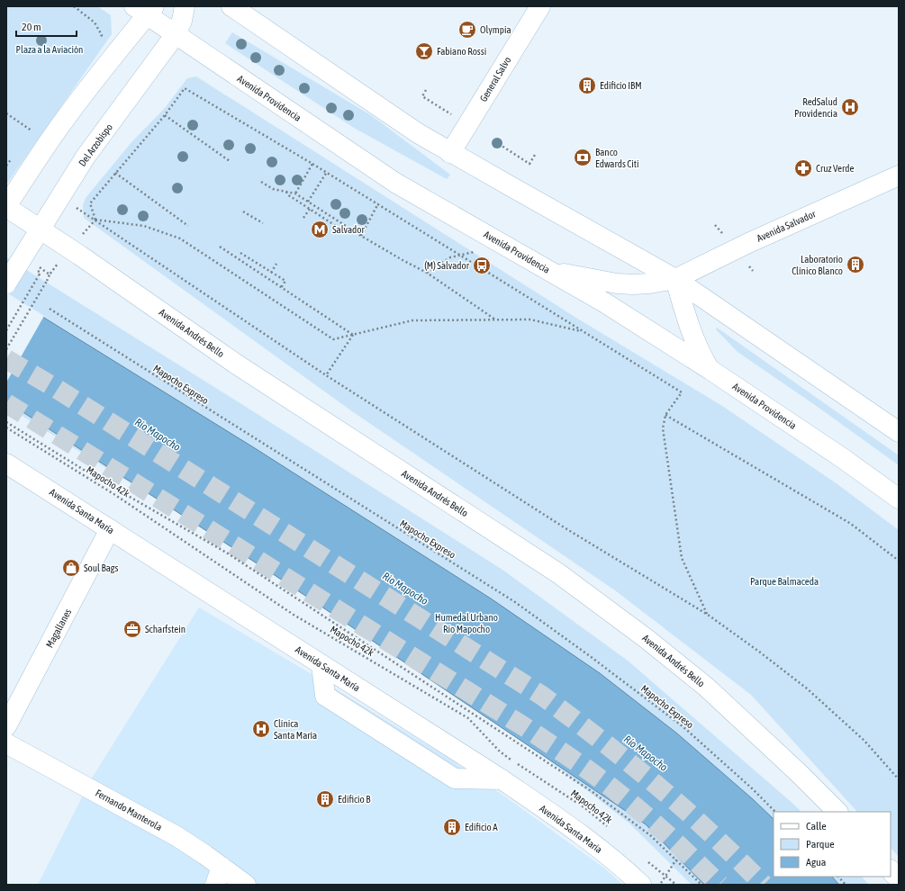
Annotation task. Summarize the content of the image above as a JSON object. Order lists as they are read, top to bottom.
{
  "streets": {
    "main road": [
      "General Salvo",
      "Avenida Providencia",
      "Del Arzobispo",
      "Avenida Salvador",
      "Avenida Andrés Bello",
      "Avenida Santa María",
      "Magallanes",
      "Fernando Manterola"
    ],
    "path": ["Mapocho Expreso", "Mapocho 42k"]
  },
  "crossings": [
    ["Avenida Providencia", "Del Arzobispo"],
    ["Avenida Providencia", "Avenida Salvador"],
    ["Del Arzobispo", "Avenida Andrés Bello"],
    ["Avenida Santa María", "Magallanes"]
  ],
  "water": ["Río Mapocho"],
  "parks": ["Plaza a la Aviación", "Parque Balmaceda", "Humedal Urbano Río Mapocho"],
  "places": {
    "cafe": ["Olympia"],
    "bar": ["Fabiano Rossi"],
    "building": [
      "Edificio IBM",
      "Laboratorio Clínico Blanco",
      "Edificio B",
      "Edificio A"
    ],
    "hospital": ["RedSalud Providencia", "Clínica Santa María"],
    "bank": ["Banco Edwards Citi"],
    "pharmacy": ["Cruz Verde"],
    "metro station": ["Salvador"],
    "bus stop": ["(M) Salvador"],
    "shop": ["Soul Bags"],
    "office": ["Scharfstein"]
  },
  "legend": ["Calle", "Parque", "Agua"],
  "scale_bar": "20 m"
}
